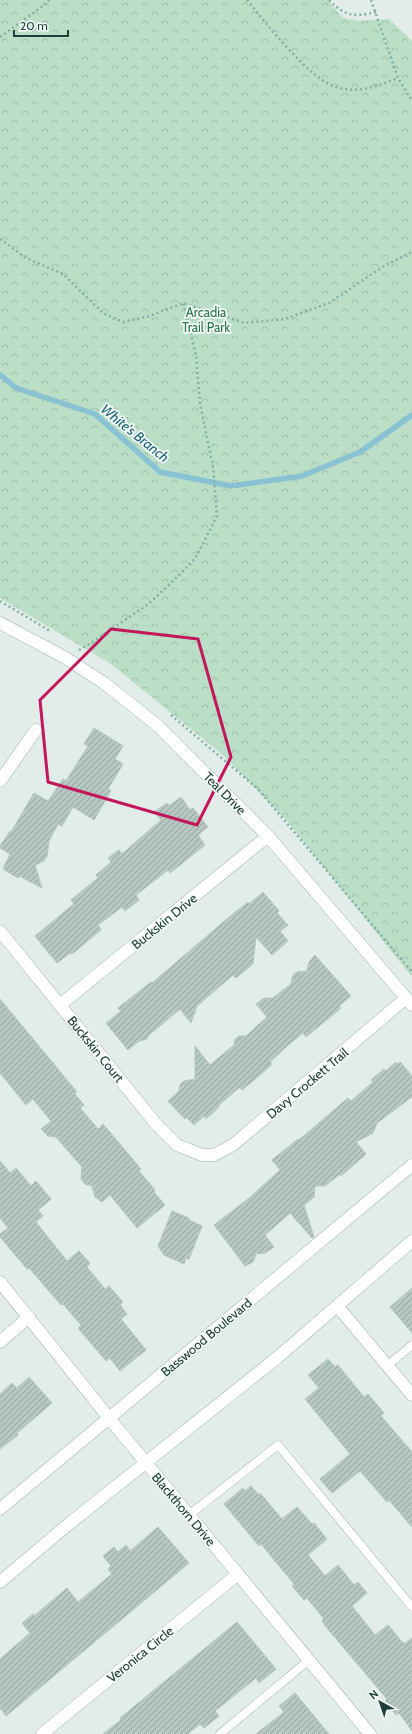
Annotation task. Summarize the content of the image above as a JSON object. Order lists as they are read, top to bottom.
{
  "streets": {
    "street": [
      "Teal Drive",
      "Buckskin Drive",
      "Buckskin Court",
      "Davy Crockett Trail",
      "Basswood Boulevard",
      "Blackthorn Drive",
      "Veronica Circle"
    ]
  },
  "crossings": [
    ["Teal Drive", "Buckskin Drive"],
    ["Teal Drive", "Davy Crockett Trail"],
    ["Buckskin Drive", "Buckskin Court"],
    ["Buckskin Court", "Davy Crockett Trail"],
    ["Basswood Boulevard", "Blackthorn Drive"],
    ["Blackthorn Drive", "Veronica Circle"]
  ],
  "water": ["White's Branch"],
  "parks": ["Arcadia Trail Park"],
  "scale_bar": "20 m",
  "north": "top left"
}
